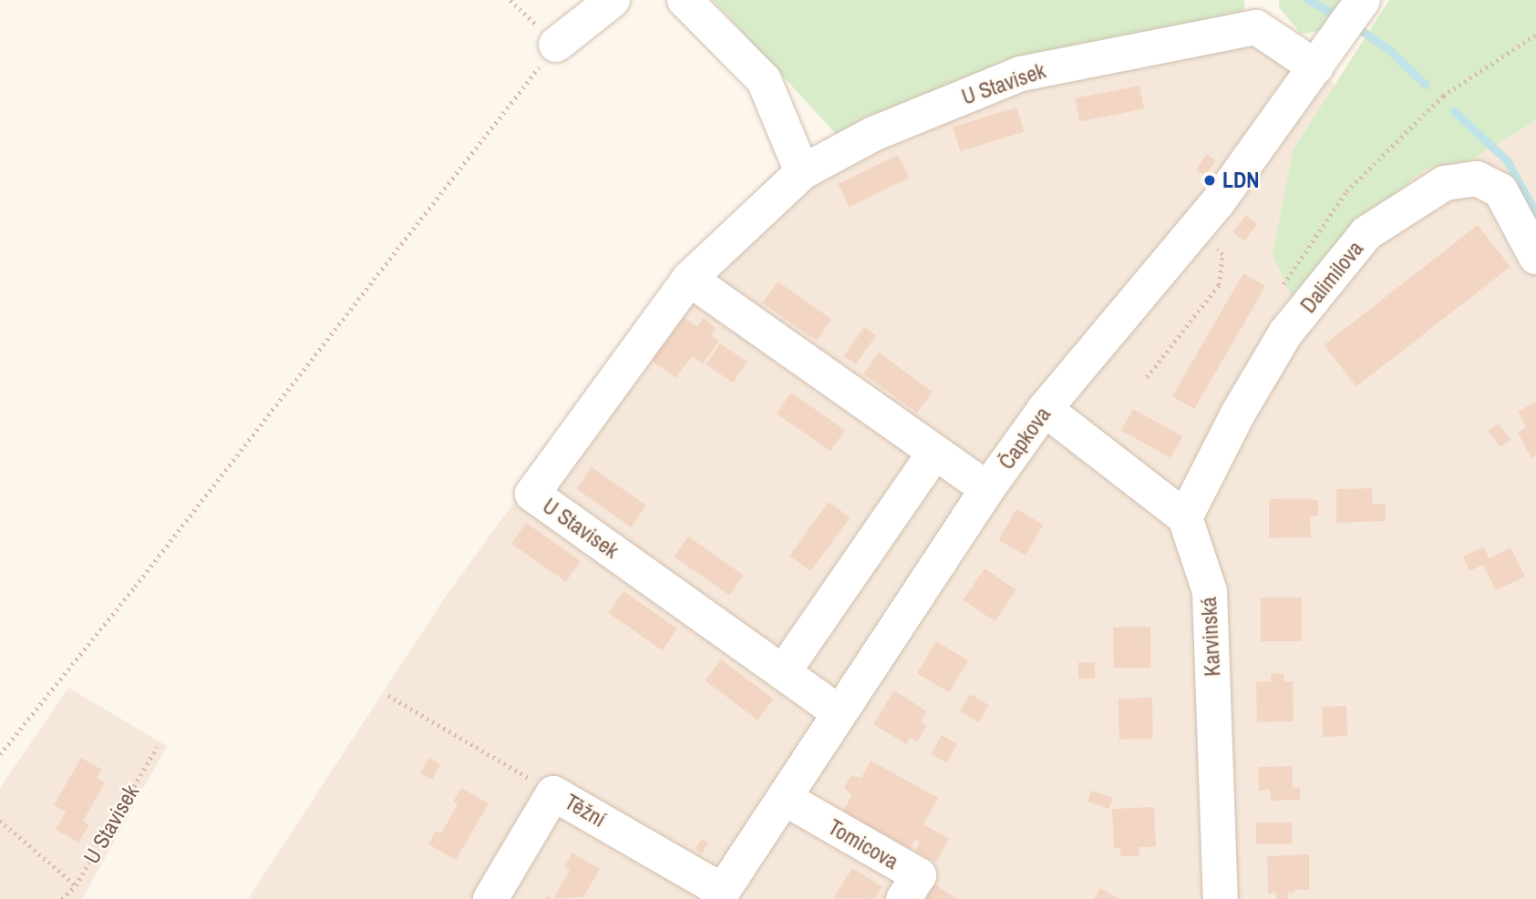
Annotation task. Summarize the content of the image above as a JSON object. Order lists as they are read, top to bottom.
{
  "streets": {
    "street": [
      "U Stavisek",
      "Dalimilova",
      "Čapkova",
      "Karvinská",
      "Těžní",
      "Tomicova"
    ]
  },
  "crossings": [
    ["U Stavisek", "Čapkova"],
    ["Dalimilova", "Karvinská"],
    ["Čapkova", "Těžní"],
    ["Čapkova", "Tomicova"]
  ],
  "places": ["LDN"]
}
